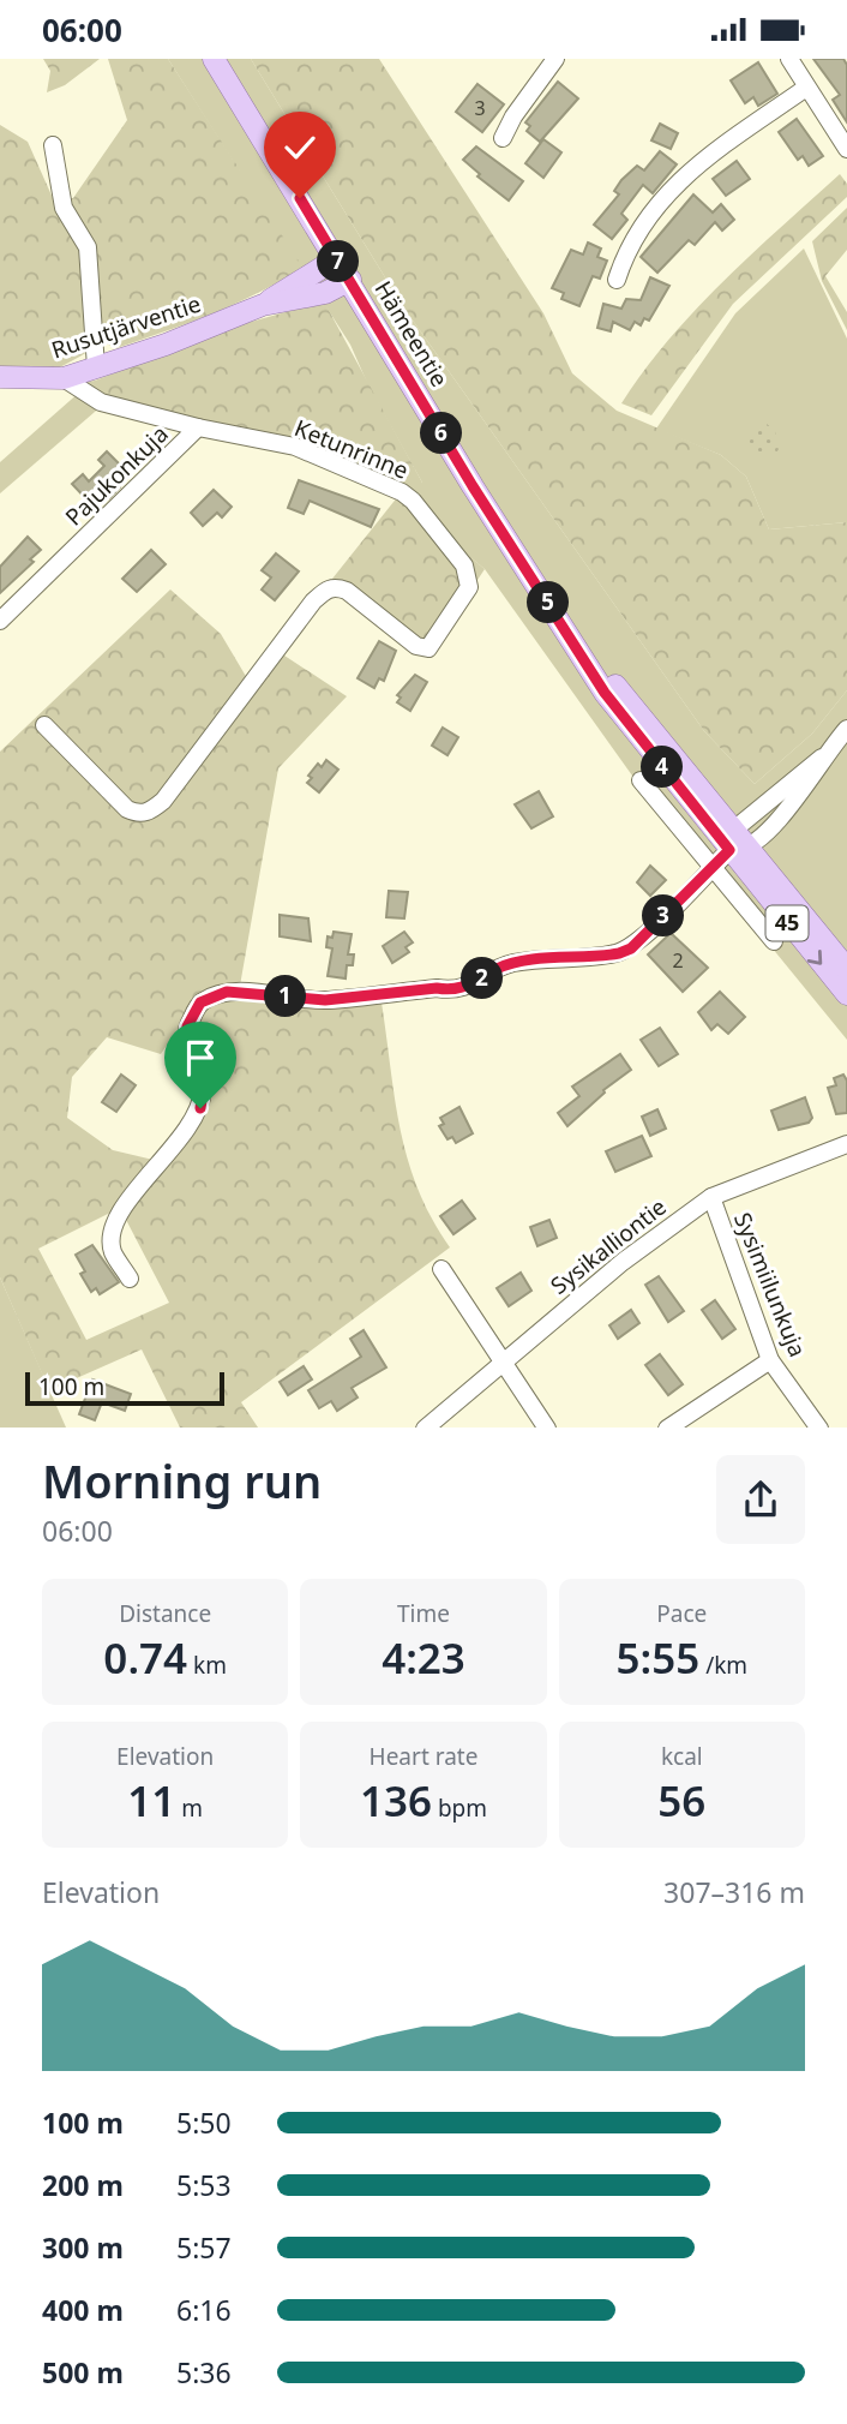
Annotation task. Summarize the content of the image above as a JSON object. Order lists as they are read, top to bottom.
{
  "streets": {
    "main road": ["Rusutjärventie", "Hämeentie", "45"],
    "street": [
      "Ketunrinne",
      "Pajukonkuja",
      "Sysikalliontie",
      "Sysimiilunkuja"
    ]
  },
  "crossings": [
    ["Rusutjärventie", "Hämeentie"],
    ["Rusutjärventie", "Pajukonkuja"],
    ["Ketunrinne", "Pajukonkuja"],
    ["Sysikalliontie", "Sysimiilunkuja"]
  ],
  "house_numbers": ["3", "2"],
  "scale_bar": "100 m",
  "page": {
    "status": "06:00",
    "pins": [
      "7",
      "6",
      "5",
      "4",
      "3",
      "2",
      "1"
    ],
    "scale": "100 m",
    "heading": ["Morning run", "06:00"],
    "stats": [
      ["Distance", "0.74 km"],
      ["Time", "4:23"],
      ["Pace", "5:55 /km"],
      ["Elevation", "11 m"],
      ["Heart rate", "136 bpm"],
      ["kcal", "56"]
    ],
    "chart": ["Elevation", "307–316 m"],
    "list": [
      {
        "name": "100 m",
        "note": "5:50"
      },
      {
        "name": "200 m",
        "note": "5:53"
      },
      {
        "name": "300 m",
        "note": "5:57"
      },
      {
        "name": "400 m",
        "note": "6:16"
      },
      {
        "name": "500 m",
        "note": "5:36"
      }
    ]
  }
}
